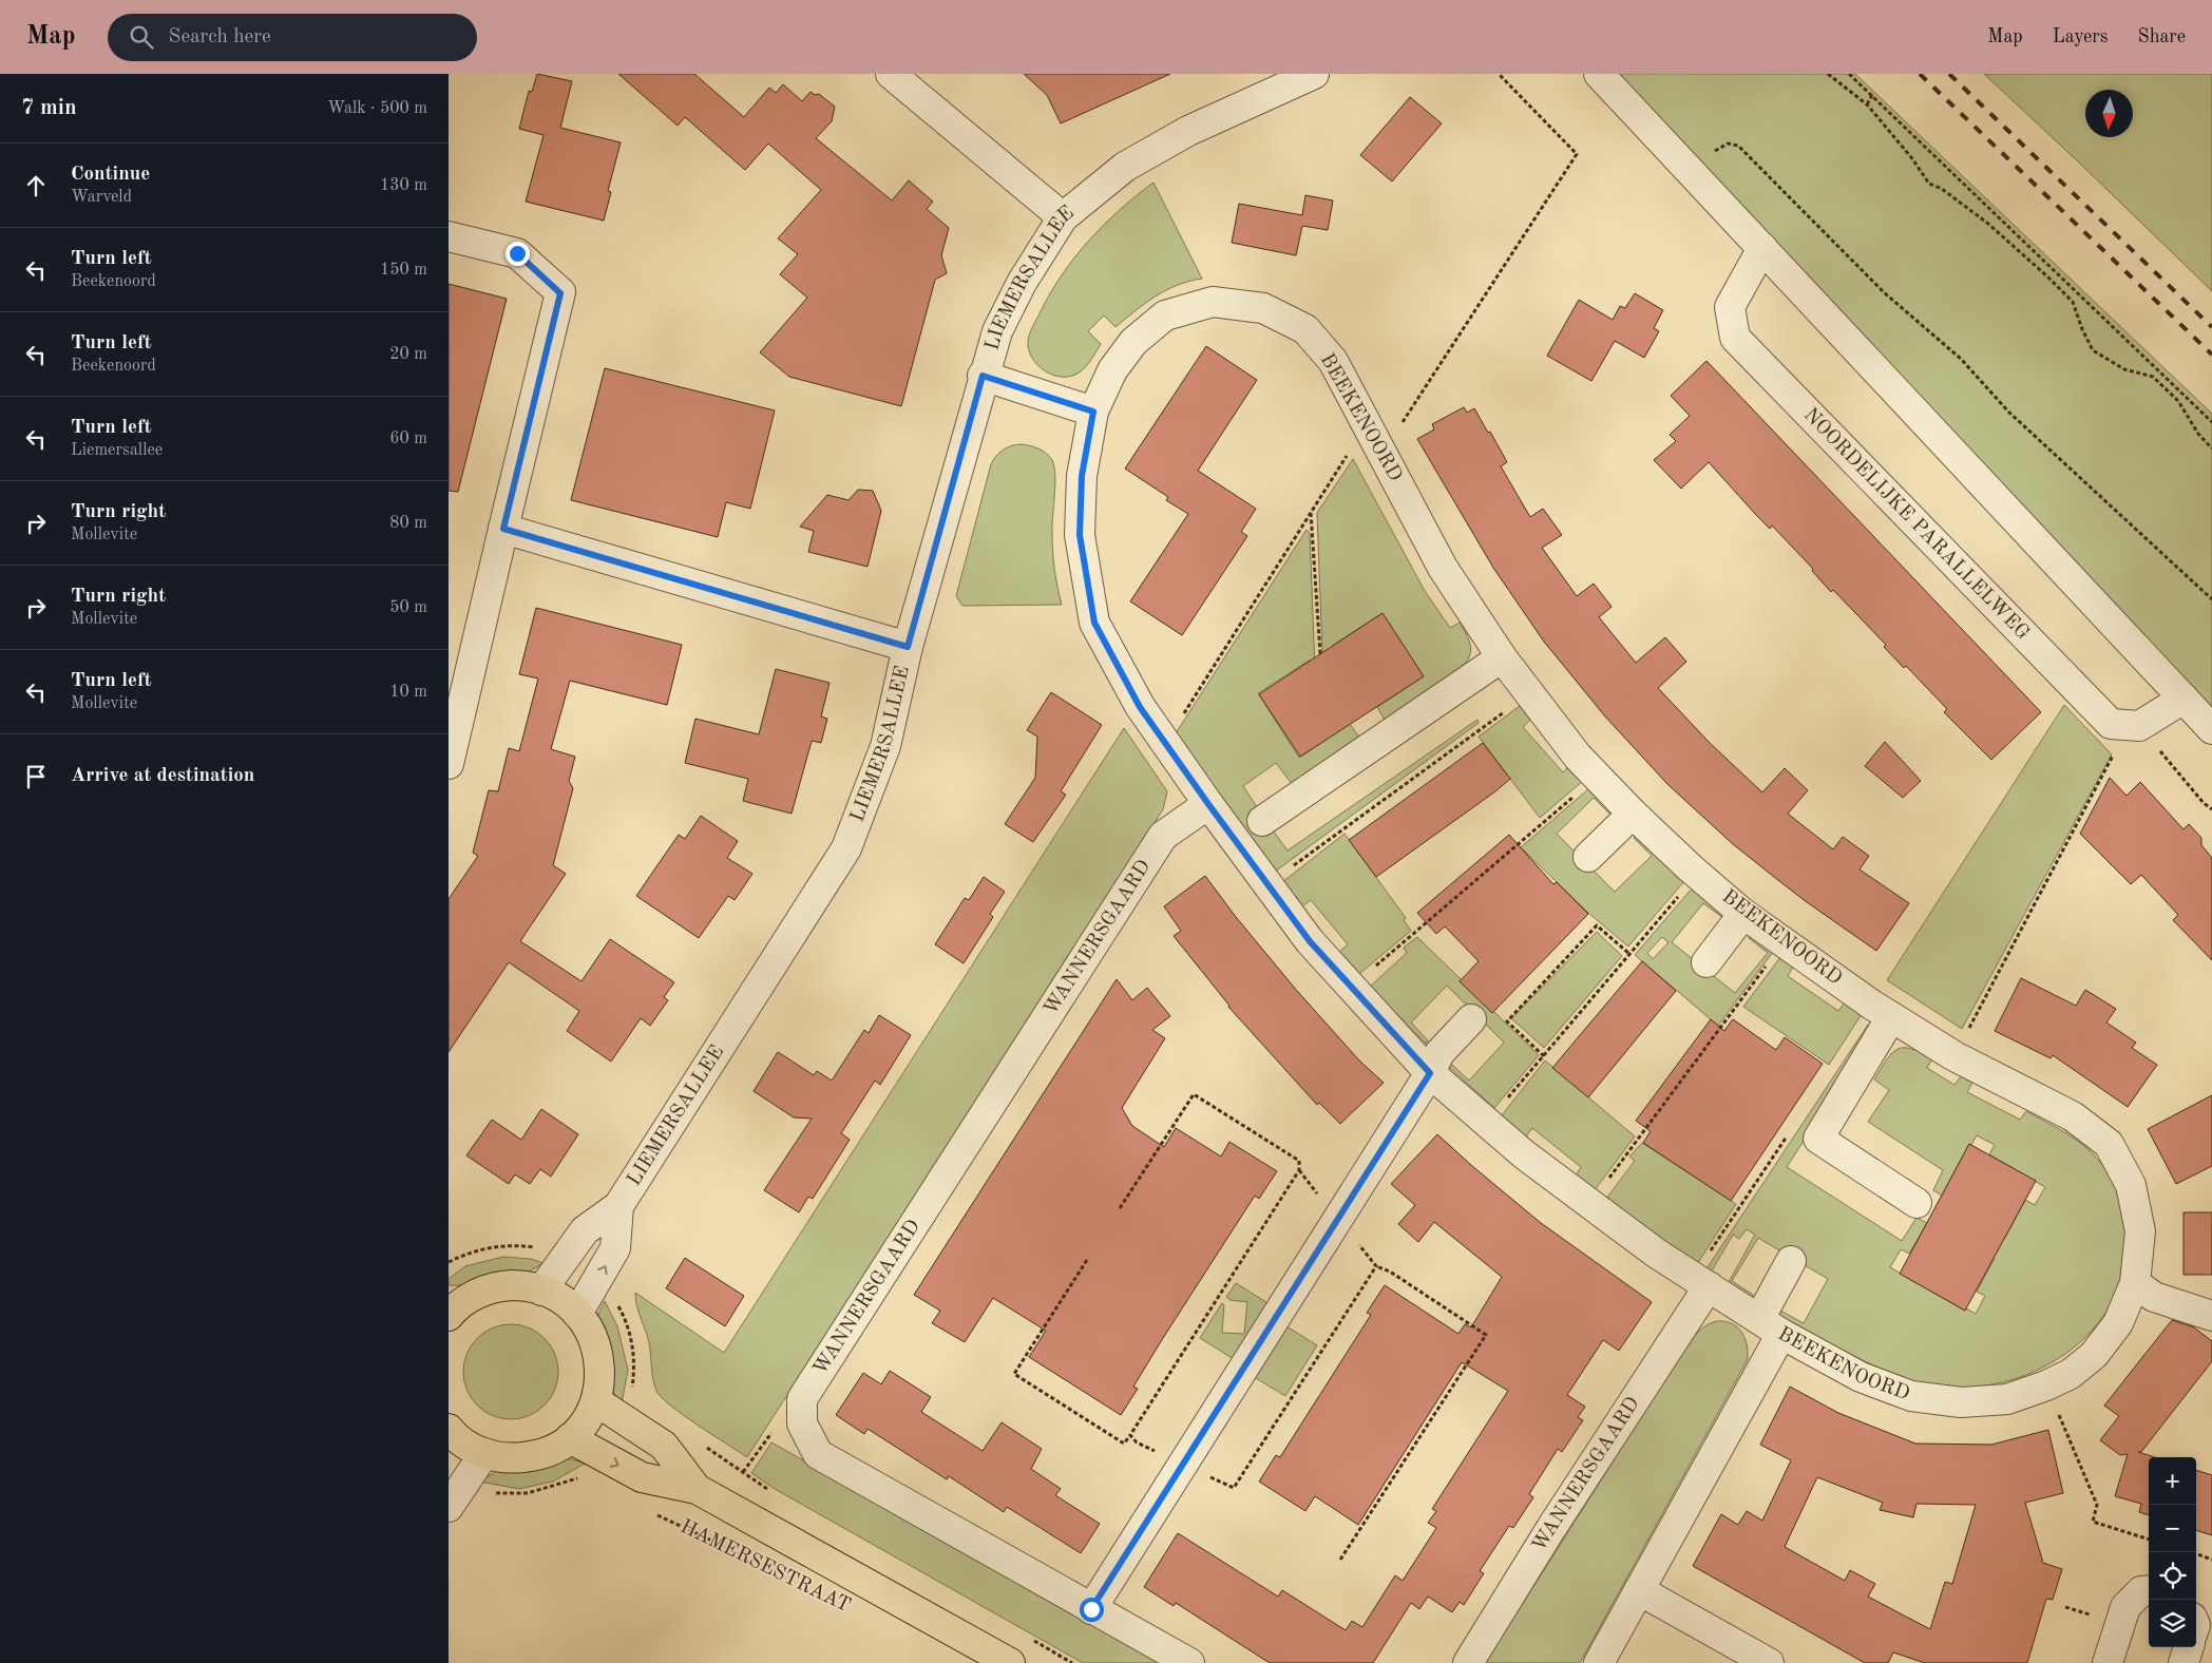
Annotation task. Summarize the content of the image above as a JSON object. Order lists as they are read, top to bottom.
{
  "streets": {
    "main road": ["HAMERSESTRAAT"],
    "street": [
      "LIEMERSALLEE",
      "BEEKENOORD",
      "NOORDELIJKE PARALLELWEG",
      "WANNERSGAARD"
    ]
  },
  "crossings": [
    ["BEEKENOORD", "WANNERSGAARD"]
  ],
  "north": "bottom",
  "page": {
    "header": "Map",
    "search": "Search here",
    "nav": ["Map", "Layers", "Share"],
    "heading": ["7 min", "Walk · 500 m"],
    "list": [
      ["Continue", "Warveld", "130 m"],
      ["Turn left", "Beekenoord", "150 m"],
      ["Turn left", "Beekenoord", "20 m"],
      ["Turn left", "Liemersallee", "60 m"],
      ["Turn right", "Mollevite", "80 m"],
      ["Turn right", "Mollevite", "50 m"],
      ["Turn left", "Mollevite", "10 m"],
      "Arrive at destination"
    ],
    "map_buttons": ["+", "−"]
  }
}
